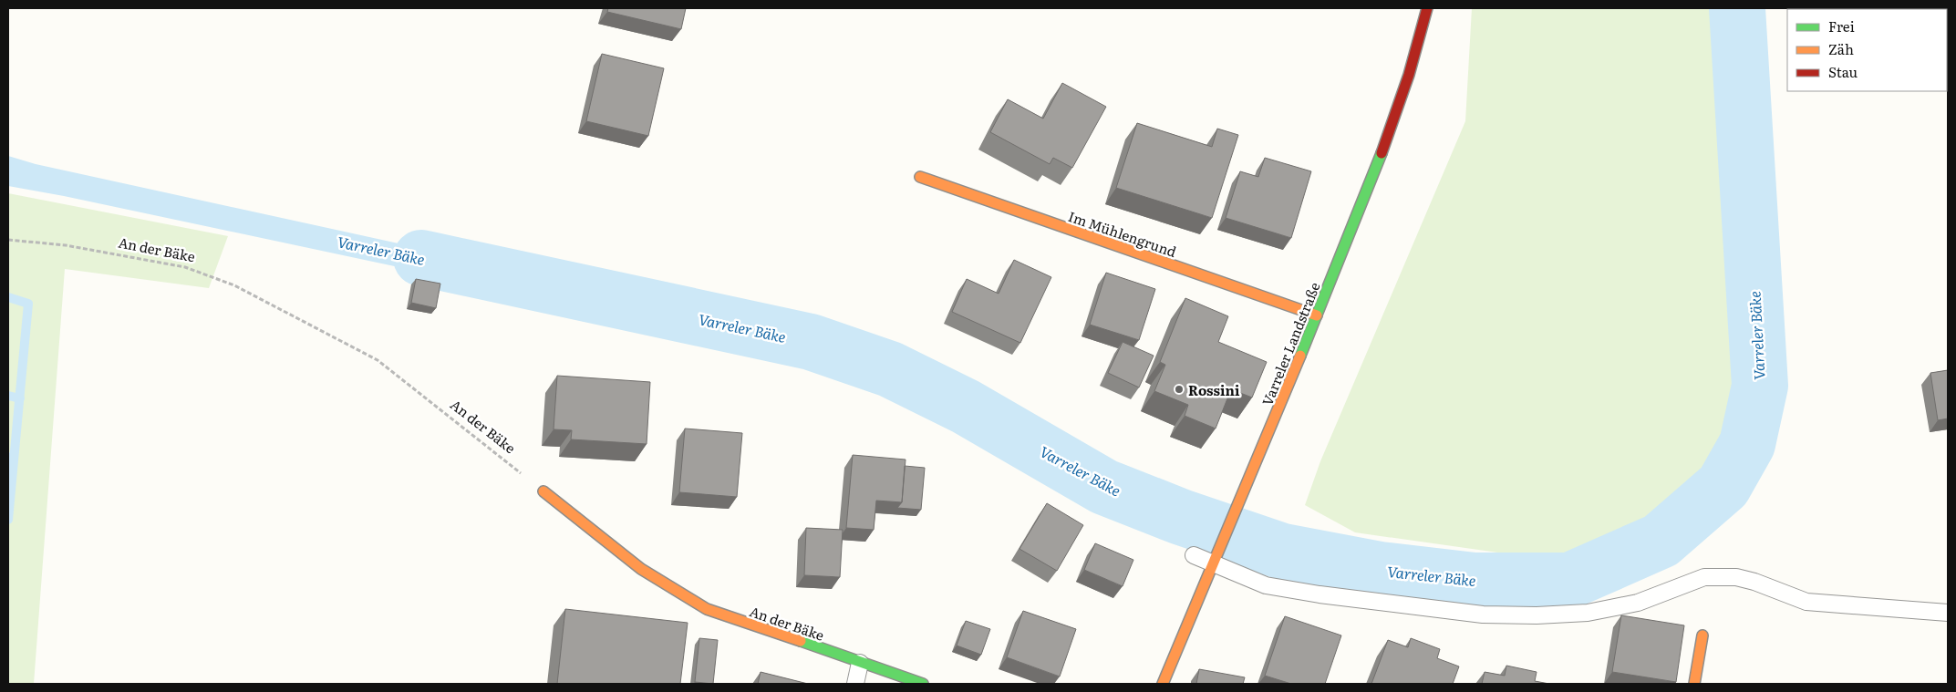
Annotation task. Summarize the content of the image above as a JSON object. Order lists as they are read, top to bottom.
{
  "streets": {
    "street": ["Im Mühlengrund", "An der Bäke", "Varreler Landstraße"]
  },
  "crossings": [
    ["Im Mühlengrund", "Varreler Landstraße"]
  ],
  "water": ["Varreler Bäke"],
  "places": ["Rossini"],
  "legend": ["Frei", "Zäh", "Stau"]
}
